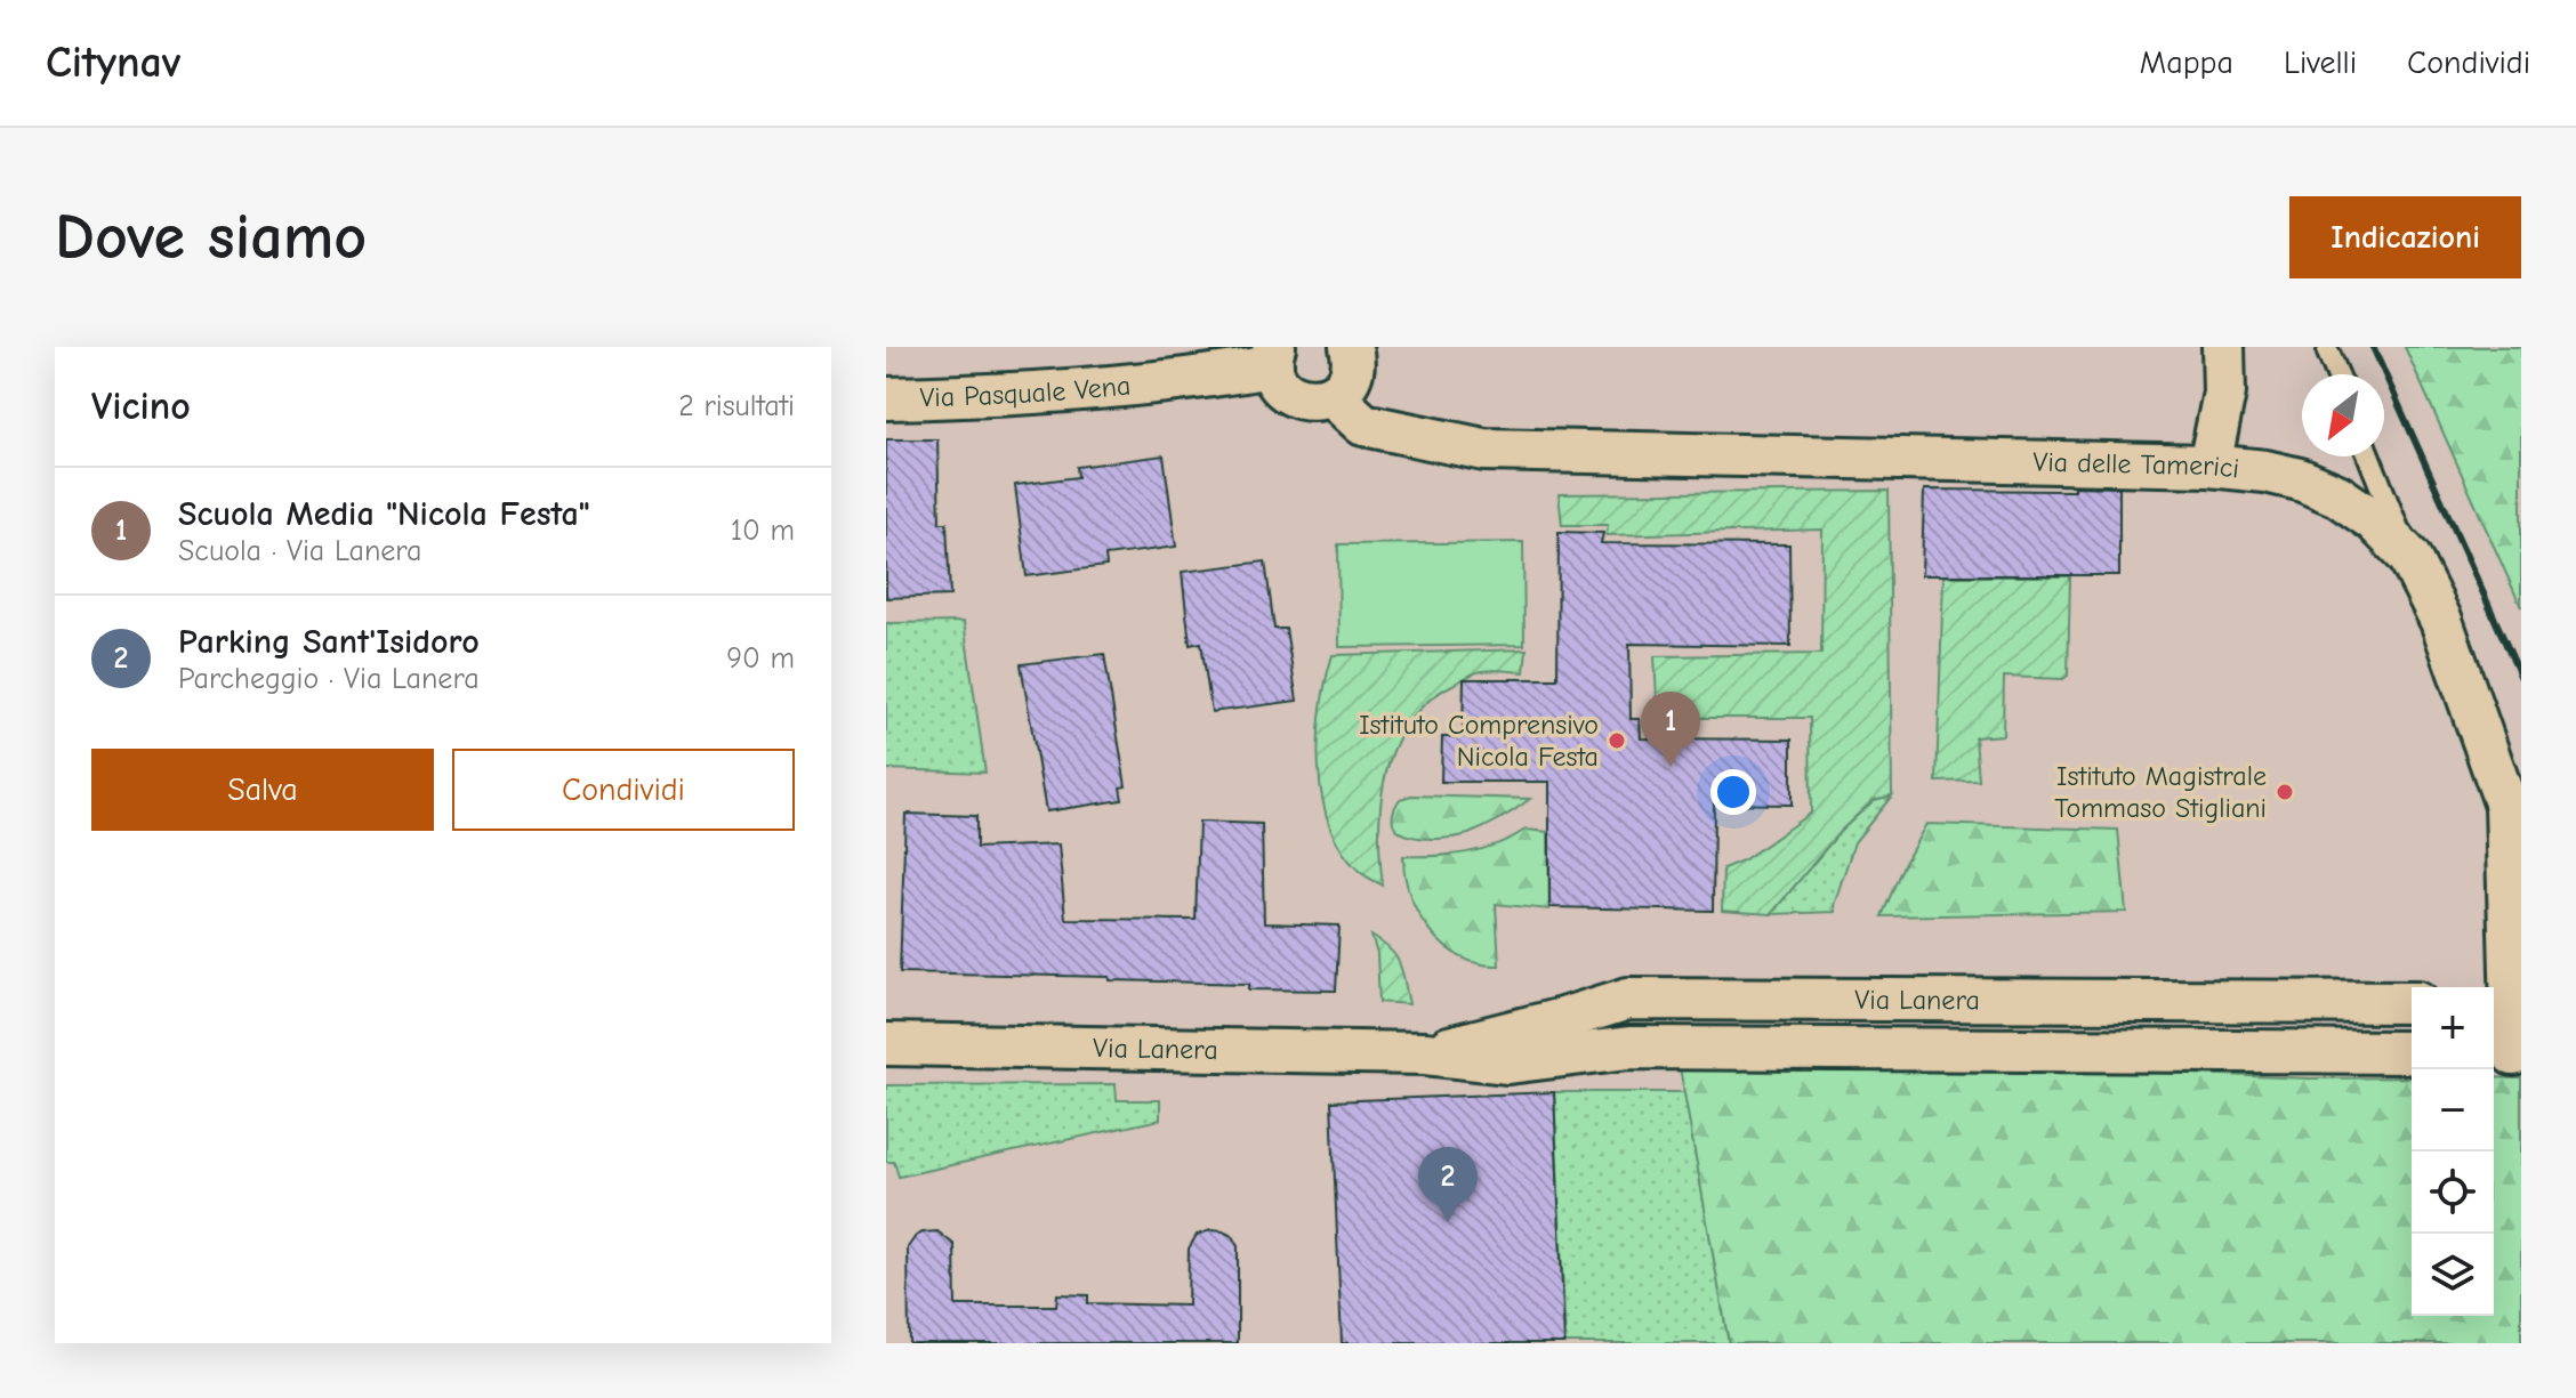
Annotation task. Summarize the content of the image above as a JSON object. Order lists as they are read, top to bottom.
{
  "streets": {
    "street": ["Via Pasquale Vena", "Via delle Tamerici", "Via Lanera"]
  },
  "crossings": [
    ["Via Pasquale Vena", "Via delle Tamerici"]
  ],
  "places": ["Istituto Comprensivo Nicola Festa", "Istituto Magistrale Tommaso Stigliani"],
  "north": "bottom left",
  "page": {
    "header": "Citynav",
    "nav": ["Mappa", "Livelli", "Condividi"],
    "buttons": [
      "Indicazioni",
      ["Salva", "Condividi"]
    ],
    "title": "Dove siamo",
    "heading": ["Vicino", "2 risultati"],
    "list": [
      {
        "mark": "1",
        "name": "Scuola Media \"Nicola Festa\"",
        "note": "Scuola · Via Lanera",
        "value": "10 m"
      },
      {
        "mark": "2",
        "name": "Parking Sant'Isidoro",
        "note": "Parcheggio · Via Lanera",
        "value": "90 m"
      }
    ],
    "pins": ["1", "2"],
    "map_buttons": ["+", "−"]
  }
}
